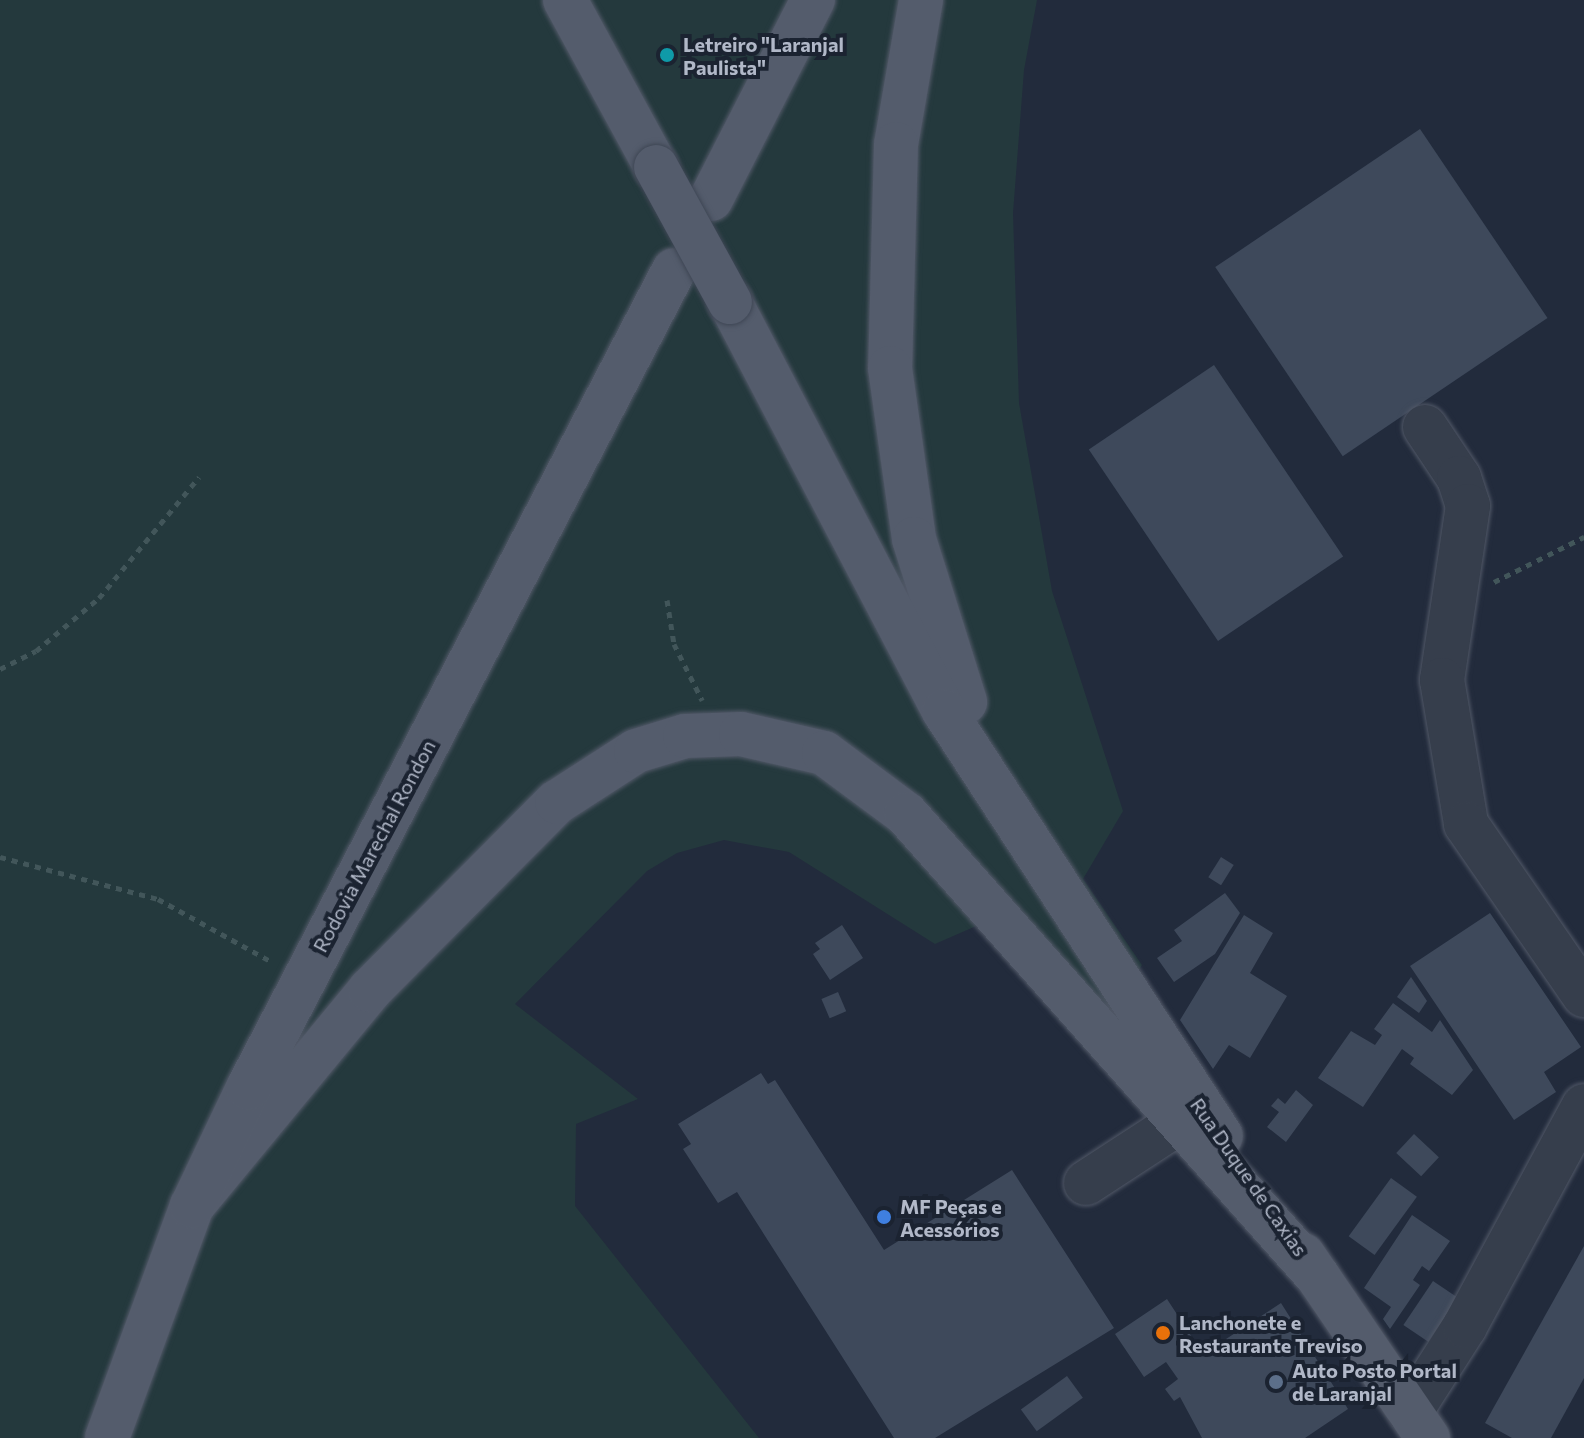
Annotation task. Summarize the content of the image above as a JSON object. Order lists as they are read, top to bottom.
{
  "streets": {
    "main road": ["Rodovia Marechal Rondon", "Rua Duque de Caxias"]
  },
  "places": [
    "Letreiro \"Laranjal Paulista\"",
    "MF Peças e Acessórios",
    "Lanchonete e Restaurante Treviso",
    "Auto Posto Portal de Laranjal"
  ]
}
